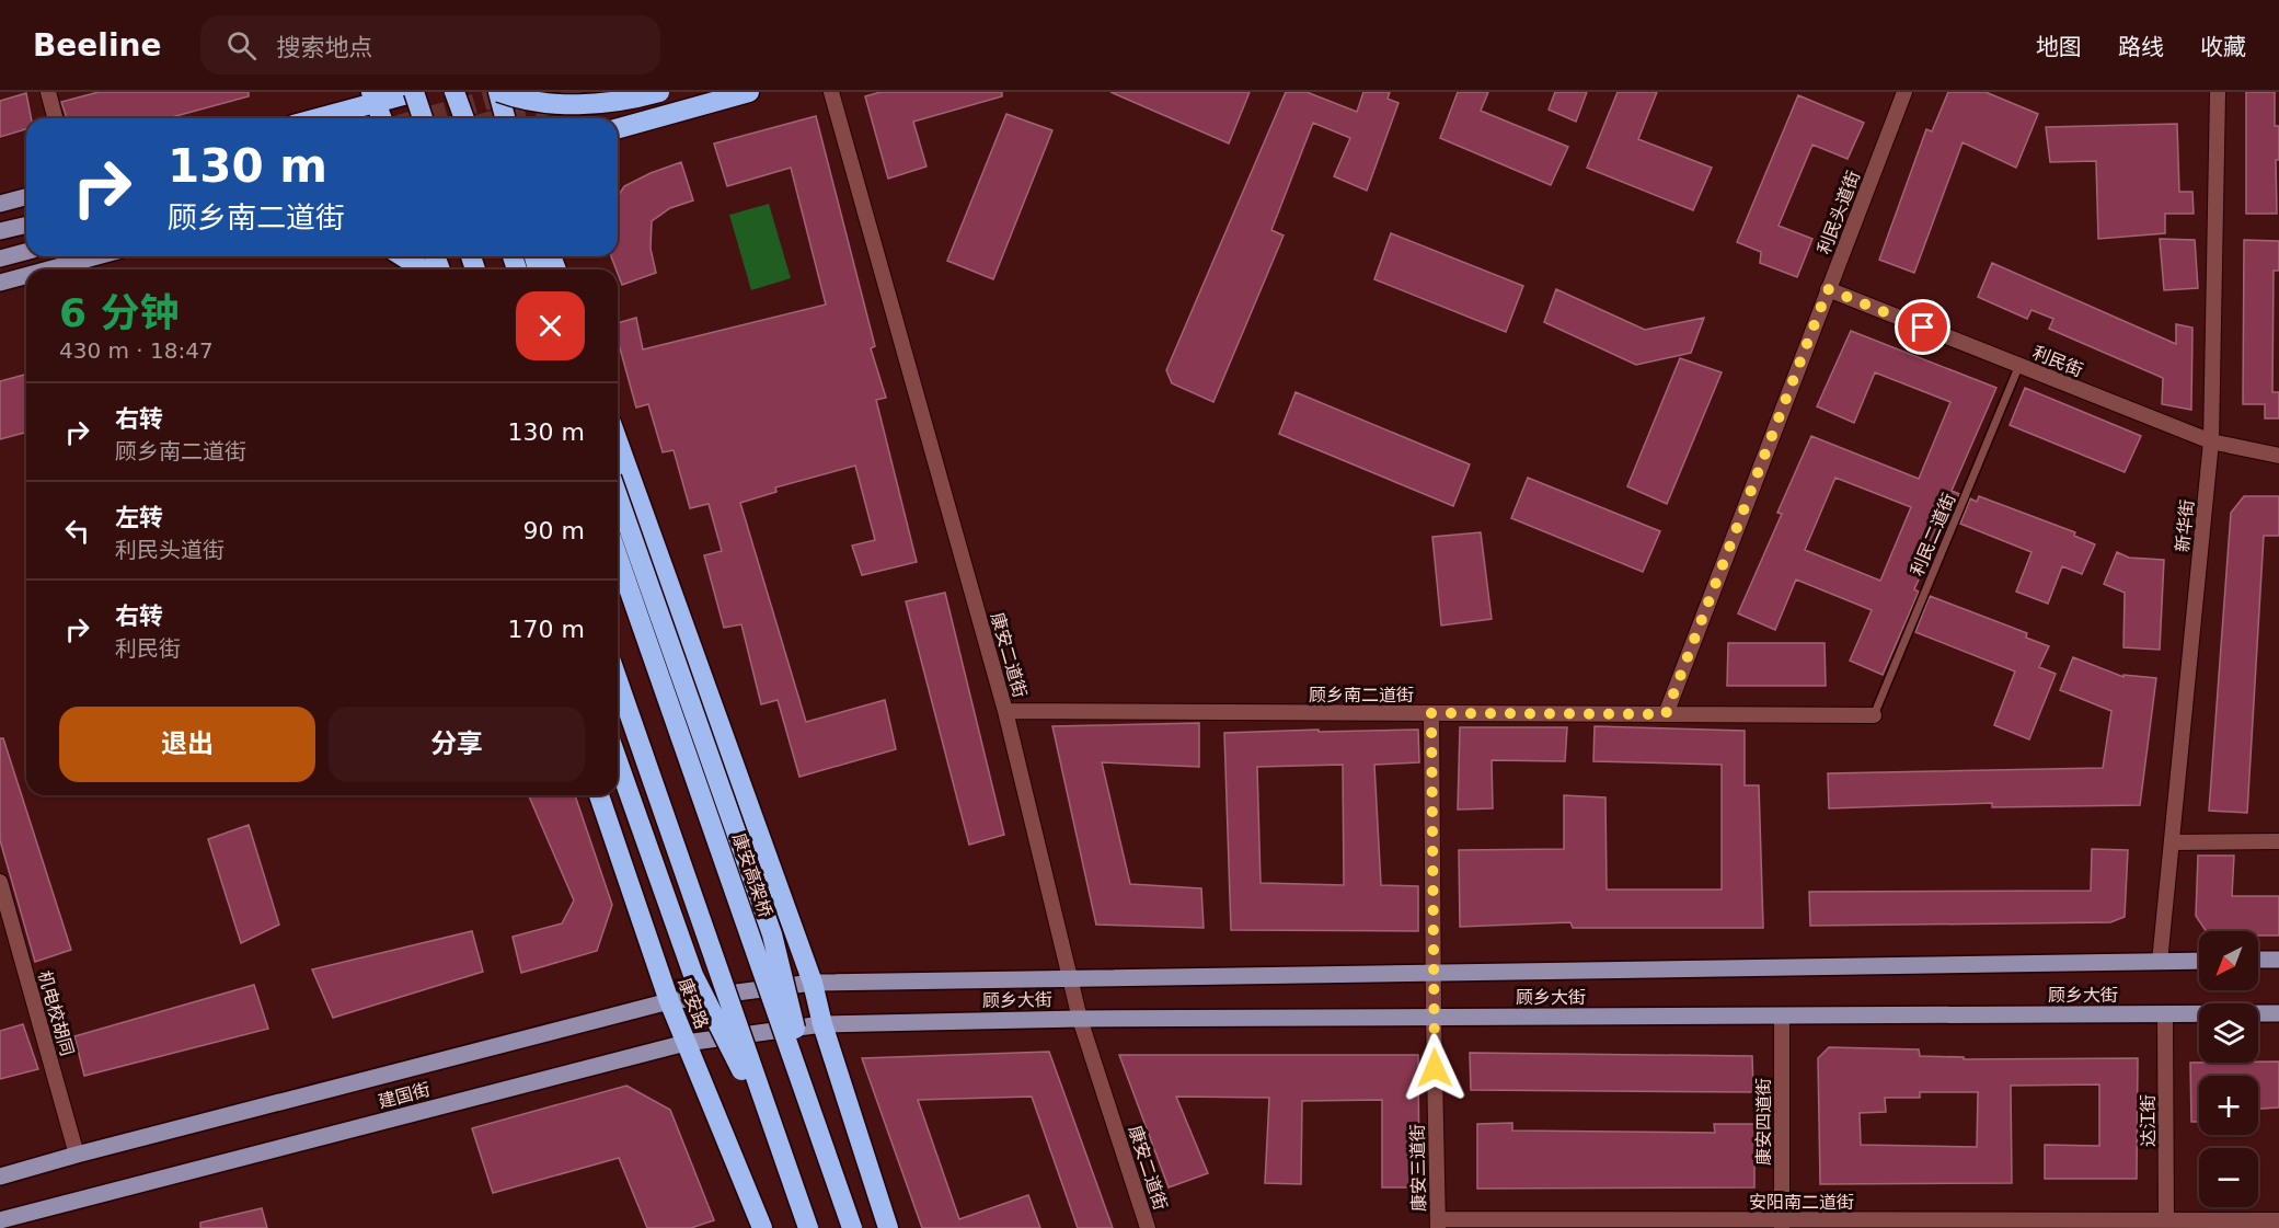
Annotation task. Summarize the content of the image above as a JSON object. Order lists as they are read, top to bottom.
{
  "streets": {
    "highway": ["康安高架桥", "康安路"],
    "main road": ["顾乡大街", "建国街"],
    "street": [
      "利民头道街",
      "利民街",
      "新华街",
      "康安二道街",
      "顾乡南二道街",
      "机电校胡同",
      "达江街",
      "康安四道街",
      "康安三道街",
      "安阳南二道街"
    ],
    "lane": ["利民二道街"]
  },
  "crossings": [
    ["利民头道街", "利民街"],
    ["利民头道街", "顾乡南二道街"],
    ["利民街", "新华街"],
    ["利民街", "利民二道街"],
    ["新华街", "顾乡大街"],
    ["利民二道街", "顾乡南二道街"],
    ["康安二道街", "顾乡南二道街"],
    ["康安二道街", "顾乡大街"],
    ["顾乡南二道街", "康安三道街"],
    ["顾乡大街", "建国街"],
    ["顾乡大街", "达江街"],
    ["顾乡大街", "康安四道街"],
    ["顾乡大街", "康安三道街"],
    ["康安路", "建国街"],
    ["机电校胡同", "建国街"],
    ["达江街", "安阳南二道街"],
    ["康安四道街", "安阳南二道街"],
    ["康安三道街", "安阳南二道街"]
  ],
  "north": "bottom left",
  "page": {
    "header": "Beeline",
    "search": "搜索地点",
    "nav": ["地图", "路线", "收藏"],
    "turn": ["130 m", "顾乡南二道街"],
    "heading": ["6 分钟", "430 m · 18:47"],
    "list": [
      {
        "name": "右转",
        "note": "顾乡南二道街",
        "value": "130 m"
      },
      {
        "name": "左转",
        "note": "利民头道街",
        "value": "90 m"
      },
      {
        "name": "右转",
        "note": "利民街",
        "value": "170 m"
      }
    ],
    "buttons": ["退出", "分享"],
    "map_buttons": ["+", "−"]
  }
}
